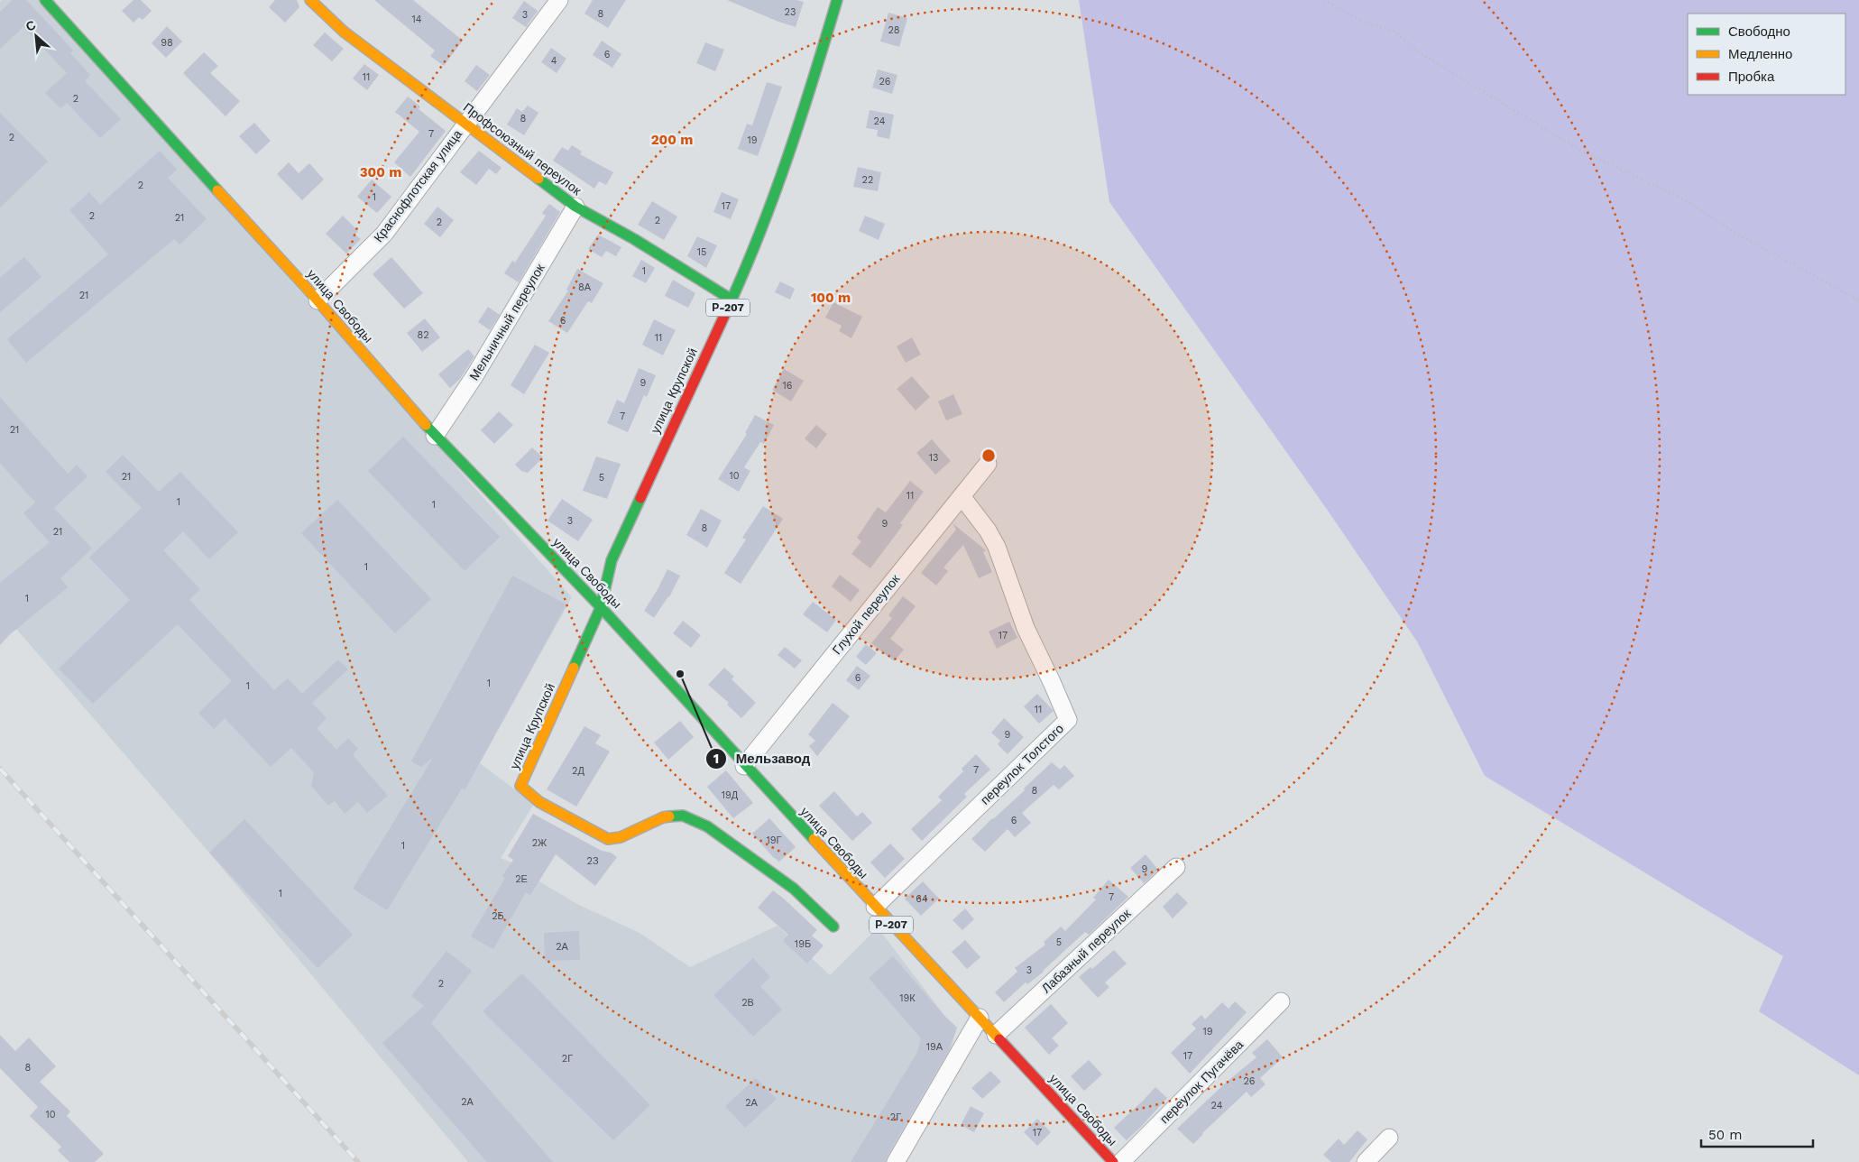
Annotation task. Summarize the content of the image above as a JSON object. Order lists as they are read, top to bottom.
{
  "streets": {
    "street": [
      "Профсоюзный переулок",
      "Краснофлотская улица",
      "улица Свободы",
      "Р-207",
      "Мельничный переулок",
      "улица Крупской",
      "Глухой переулок",
      "переулок Толстого",
      "Лабазный переулок",
      "переулок Пугачёва"
    ]
  },
  "crossings": [
    ["Профсоюзный переулок", "Краснофлотская улица"],
    ["Профсоюзный переулок", "Мельничный переулок"],
    ["Профсоюзный переулок", "улица Крупской"],
    ["Краснофлотская улица", "улица Свободы"],
    ["улица Свободы", "Мельничный переулок"],
    ["улица Свободы", "улица Крупской"],
    ["улица Свободы", "Глухой переулок"],
    ["улица Свободы", "переулок Толстого"],
    ["улица Свободы", "Лабазный переулок"],
    ["Глухой переулок", "переулок Толстого"]
  ],
  "places": ["Мельзавод"],
  "house_numbers": [
    "23",
    "8",
    "3",
    "14",
    "28",
    "98",
    "6",
    "4",
    "11",
    "26",
    "2",
    "8",
    "24",
    "7",
    "2",
    "19",
    "22",
    "2",
    "1",
    "17",
    "2",
    "21",
    "2",
    "2",
    "15",
    "1",
    "8А",
    "21",
    "6",
    "82",
    "11",
    "9",
    "16",
    "7",
    "21",
    "13",
    "10",
    "21",
    "5",
    "11",
    "1",
    "1",
    "3",
    "9",
    "8",
    "21",
    "1",
    "1",
    "17",
    "6",
    "1",
    "1",
    "11",
    "9",
    "7",
    "2Д",
    "8",
    "19Д",
    "6",
    "19Г",
    "2Ж",
    "1",
    "2З",
    "9",
    "2Е",
    "1",
    "7",
    "64",
    "2Б",
    "5",
    "19Б",
    "2А",
    "3",
    "2",
    "19К",
    "2В",
    "19",
    "19А",
    "17",
    "2Г",
    "8",
    "26",
    "2А",
    "2А",
    "24",
    "10",
    "2Г",
    "17"
  ],
  "legend": ["Свободно", "Медленно", "Пробка"],
  "scale_bar": "50 m",
  "north": "top left",
  "rings": ["200 m", "300 m", "100 m"]
}
